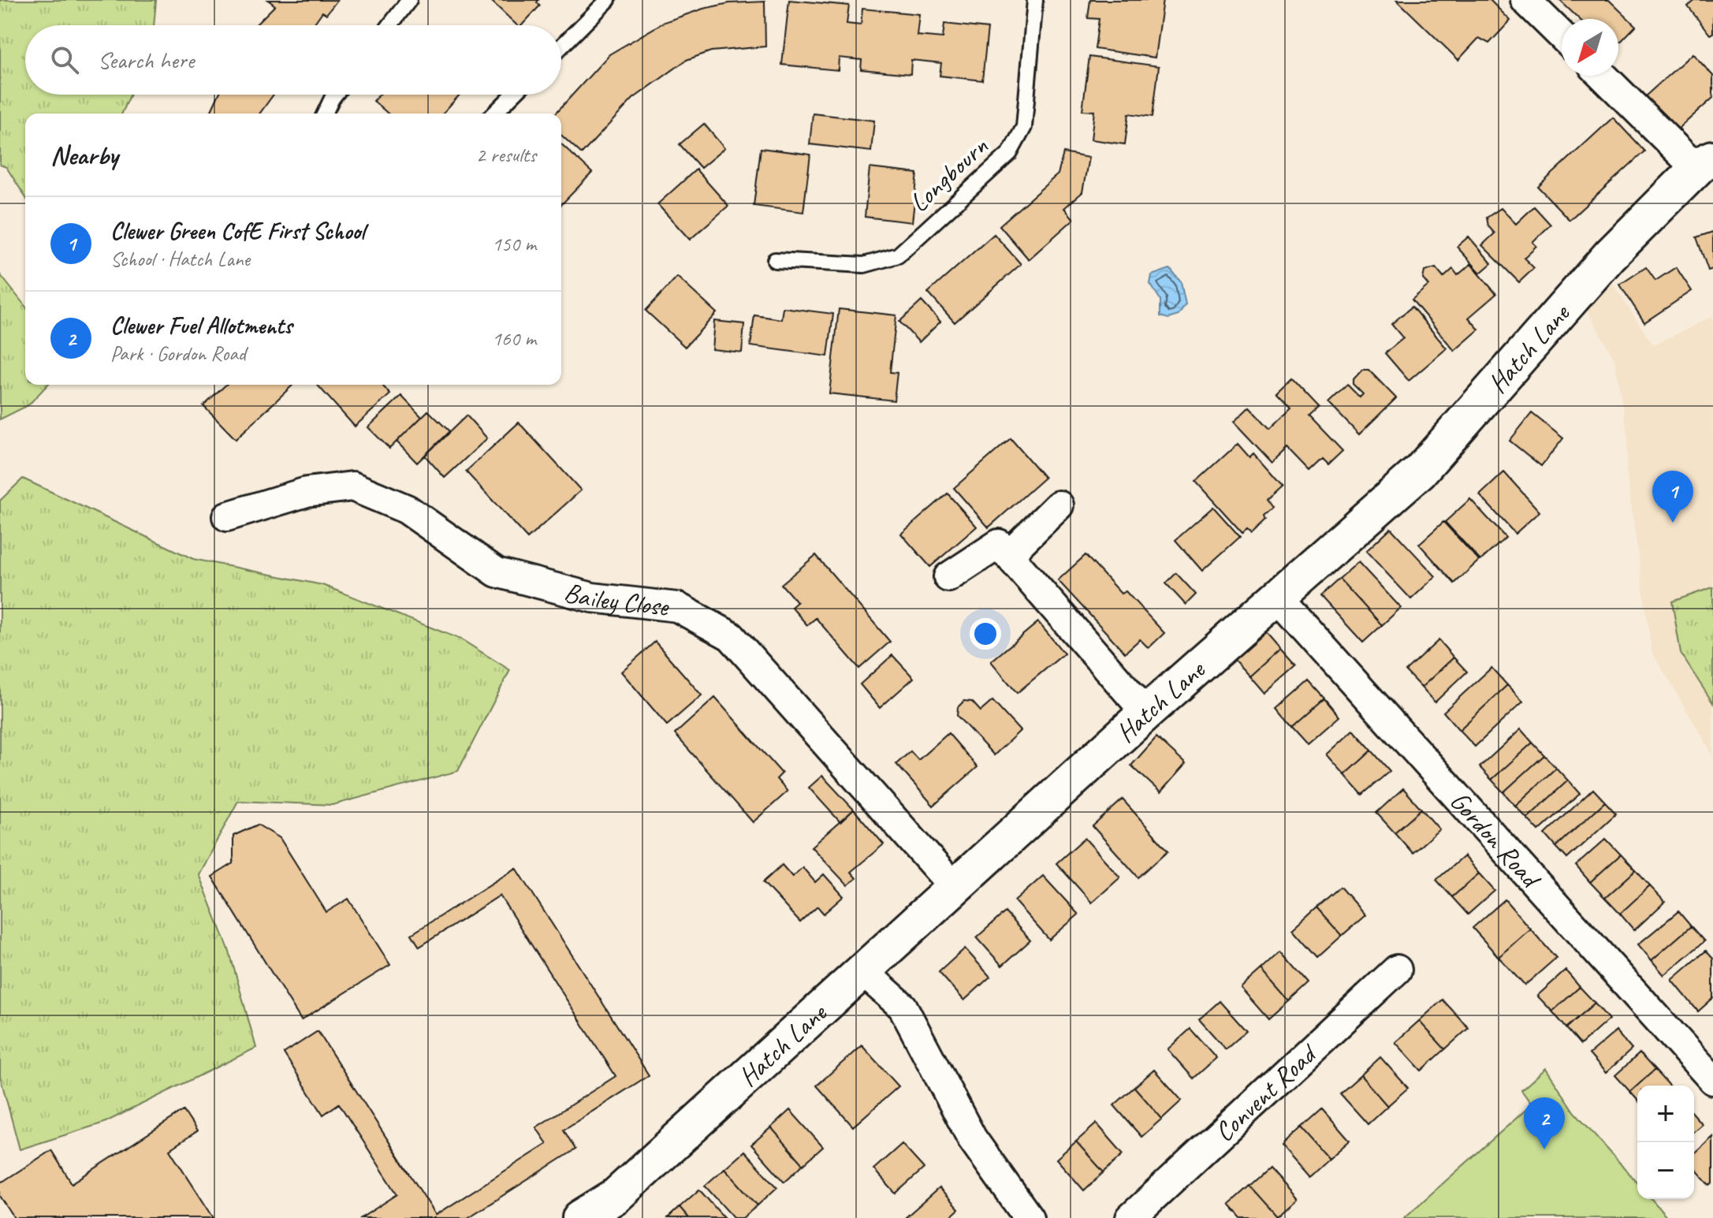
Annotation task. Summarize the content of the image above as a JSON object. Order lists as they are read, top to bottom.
{
  "streets": {
    "street": [
      "Hatch Lane",
      "Bailey Close",
      "Gordon Road",
      "Convent Road"
    ],
    "lane": ["Longbourn"]
  },
  "crossings": [
    ["Hatch Lane", "Bailey Close"],
    ["Hatch Lane", "Gordon Road"]
  ],
  "north": "bottom left",
  "page": {
    "search": "Search here",
    "heading": ["Nearby", "2 results"],
    "list": [
      {
        "mark": "1",
        "name": "Clewer Green CofE First School",
        "note": "School · Hatch Lane",
        "value": "150 m"
      },
      {
        "mark": "2",
        "name": "Clewer Fuel Allotments",
        "note": "Park · Gordon Road",
        "value": "160 m"
      }
    ],
    "pins": ["1", "2"],
    "map_buttons": ["+", "−"]
  }
}
